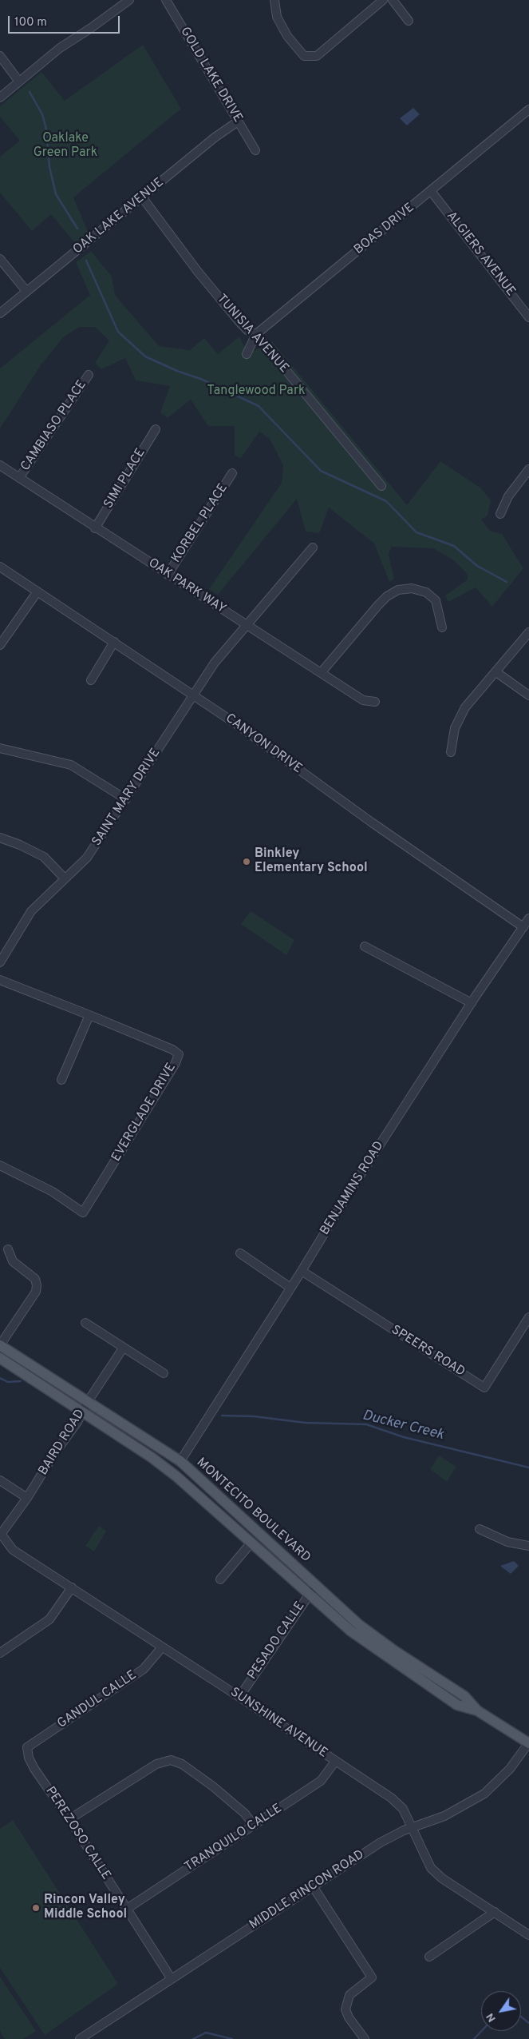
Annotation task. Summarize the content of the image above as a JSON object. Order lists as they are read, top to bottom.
{
  "streets": {
    "main road": ["MONTECITO BOULEVARD"],
    "street": [
      "GOLD LAKE DRIVE",
      "OAK LAKE AVENUE",
      "BOAS DRIVE",
      "ALGIERS AVENUE",
      "TUNISIA AVENUE",
      "CAMBIASO PLACE",
      "SIMI PLACE",
      "KORBEL PLACE",
      "OAK PARK WAY",
      "CANYON DRIVE",
      "SAINT MARY DRIVE",
      "EVERGLADE DRIVE",
      "BENJAMINS ROAD",
      "SPEERS ROAD",
      "BAIRD ROAD",
      "PESADO CALLE",
      "GANDUL CALLE",
      "SUNSHINE AVENUE",
      "PEREZOSO CALLE",
      "TRANQUILO CALLE",
      "MIDDLE RINCON ROAD"
    ]
  },
  "crossings": [
    ["GOLD LAKE DRIVE", "OAK LAKE AVENUE"],
    ["OAK LAKE AVENUE", "TUNISIA AVENUE"],
    ["BOAS DRIVE", "ALGIERS AVENUE"],
    ["BOAS DRIVE", "TUNISIA AVENUE"],
    ["CAMBIASO PLACE", "OAK PARK WAY"],
    ["SIMI PLACE", "OAK PARK WAY"],
    ["KORBEL PLACE", "OAK PARK WAY"],
    ["OAK PARK WAY", "SAINT MARY DRIVE"],
    ["CANYON DRIVE", "SAINT MARY DRIVE"],
    ["CANYON DRIVE", "BENJAMINS ROAD"],
    ["BENJAMINS ROAD", "SPEERS ROAD"],
    ["BENJAMINS ROAD", "MONTECITO BOULEVARD"],
    ["BAIRD ROAD", "MONTECITO BOULEVARD"],
    ["BAIRD ROAD", "SUNSHINE AVENUE"],
    ["MONTECITO BOULEVARD", "PESADO CALLE"],
    ["MONTECITO BOULEVARD", "MIDDLE RINCON ROAD"],
    ["PESADO CALLE", "SUNSHINE AVENUE"],
    ["GANDUL CALLE", "SUNSHINE AVENUE"],
    ["GANDUL CALLE", "PEREZOSO CALLE"],
    ["SUNSHINE AVENUE", "TRANQUILO CALLE"],
    ["SUNSHINE AVENUE", "MIDDLE RINCON ROAD"],
    ["PEREZOSO CALLE", "TRANQUILO CALLE"],
    ["PEREZOSO CALLE", "MIDDLE RINCON ROAD"]
  ],
  "water": ["Ducker Creek"],
  "parks": ["Oaklake Green Park", "Tanglewood Park"],
  "places": ["Binkley Elementary School", "Rincon Valley Middle School"],
  "scale_bar": "100 m",
  "north": "bottom left"
}
